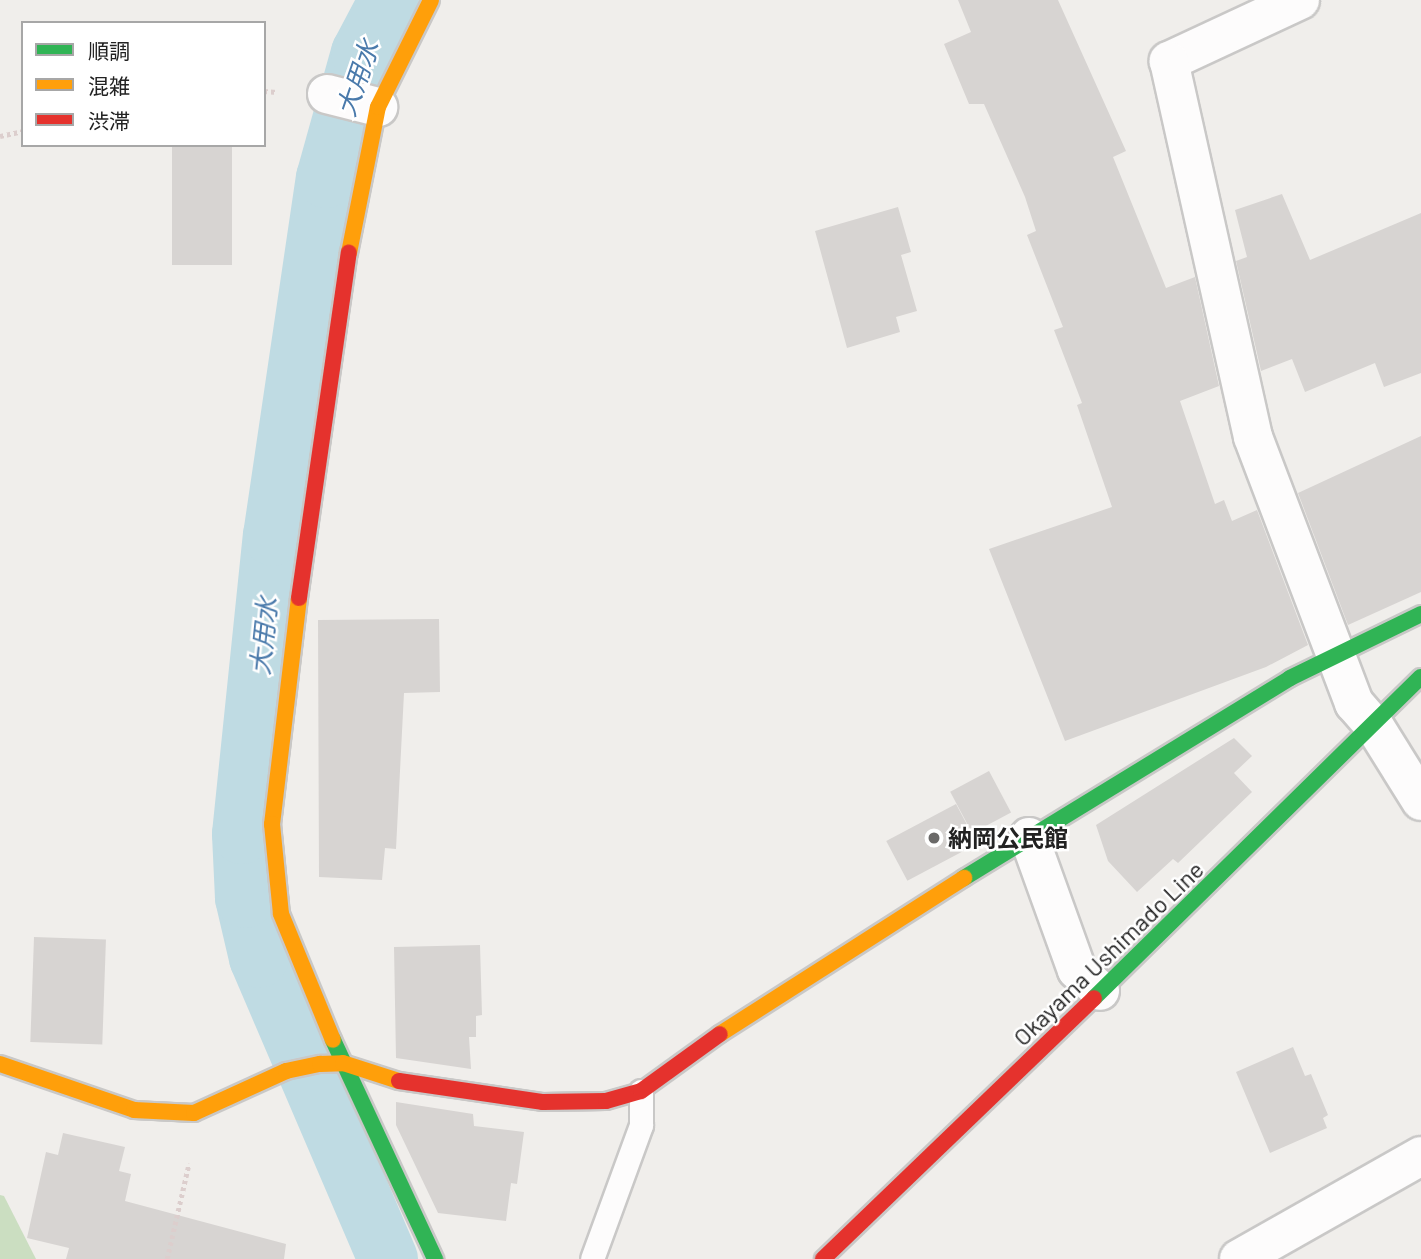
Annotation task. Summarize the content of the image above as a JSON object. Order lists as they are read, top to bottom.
{
  "streets": {
    "street": ["Okayama Ushimado Line"]
  },
  "water": ["大用水"],
  "places": ["納岡公民館"],
  "legend": ["順調", "混雑", "渋滞"]
}
